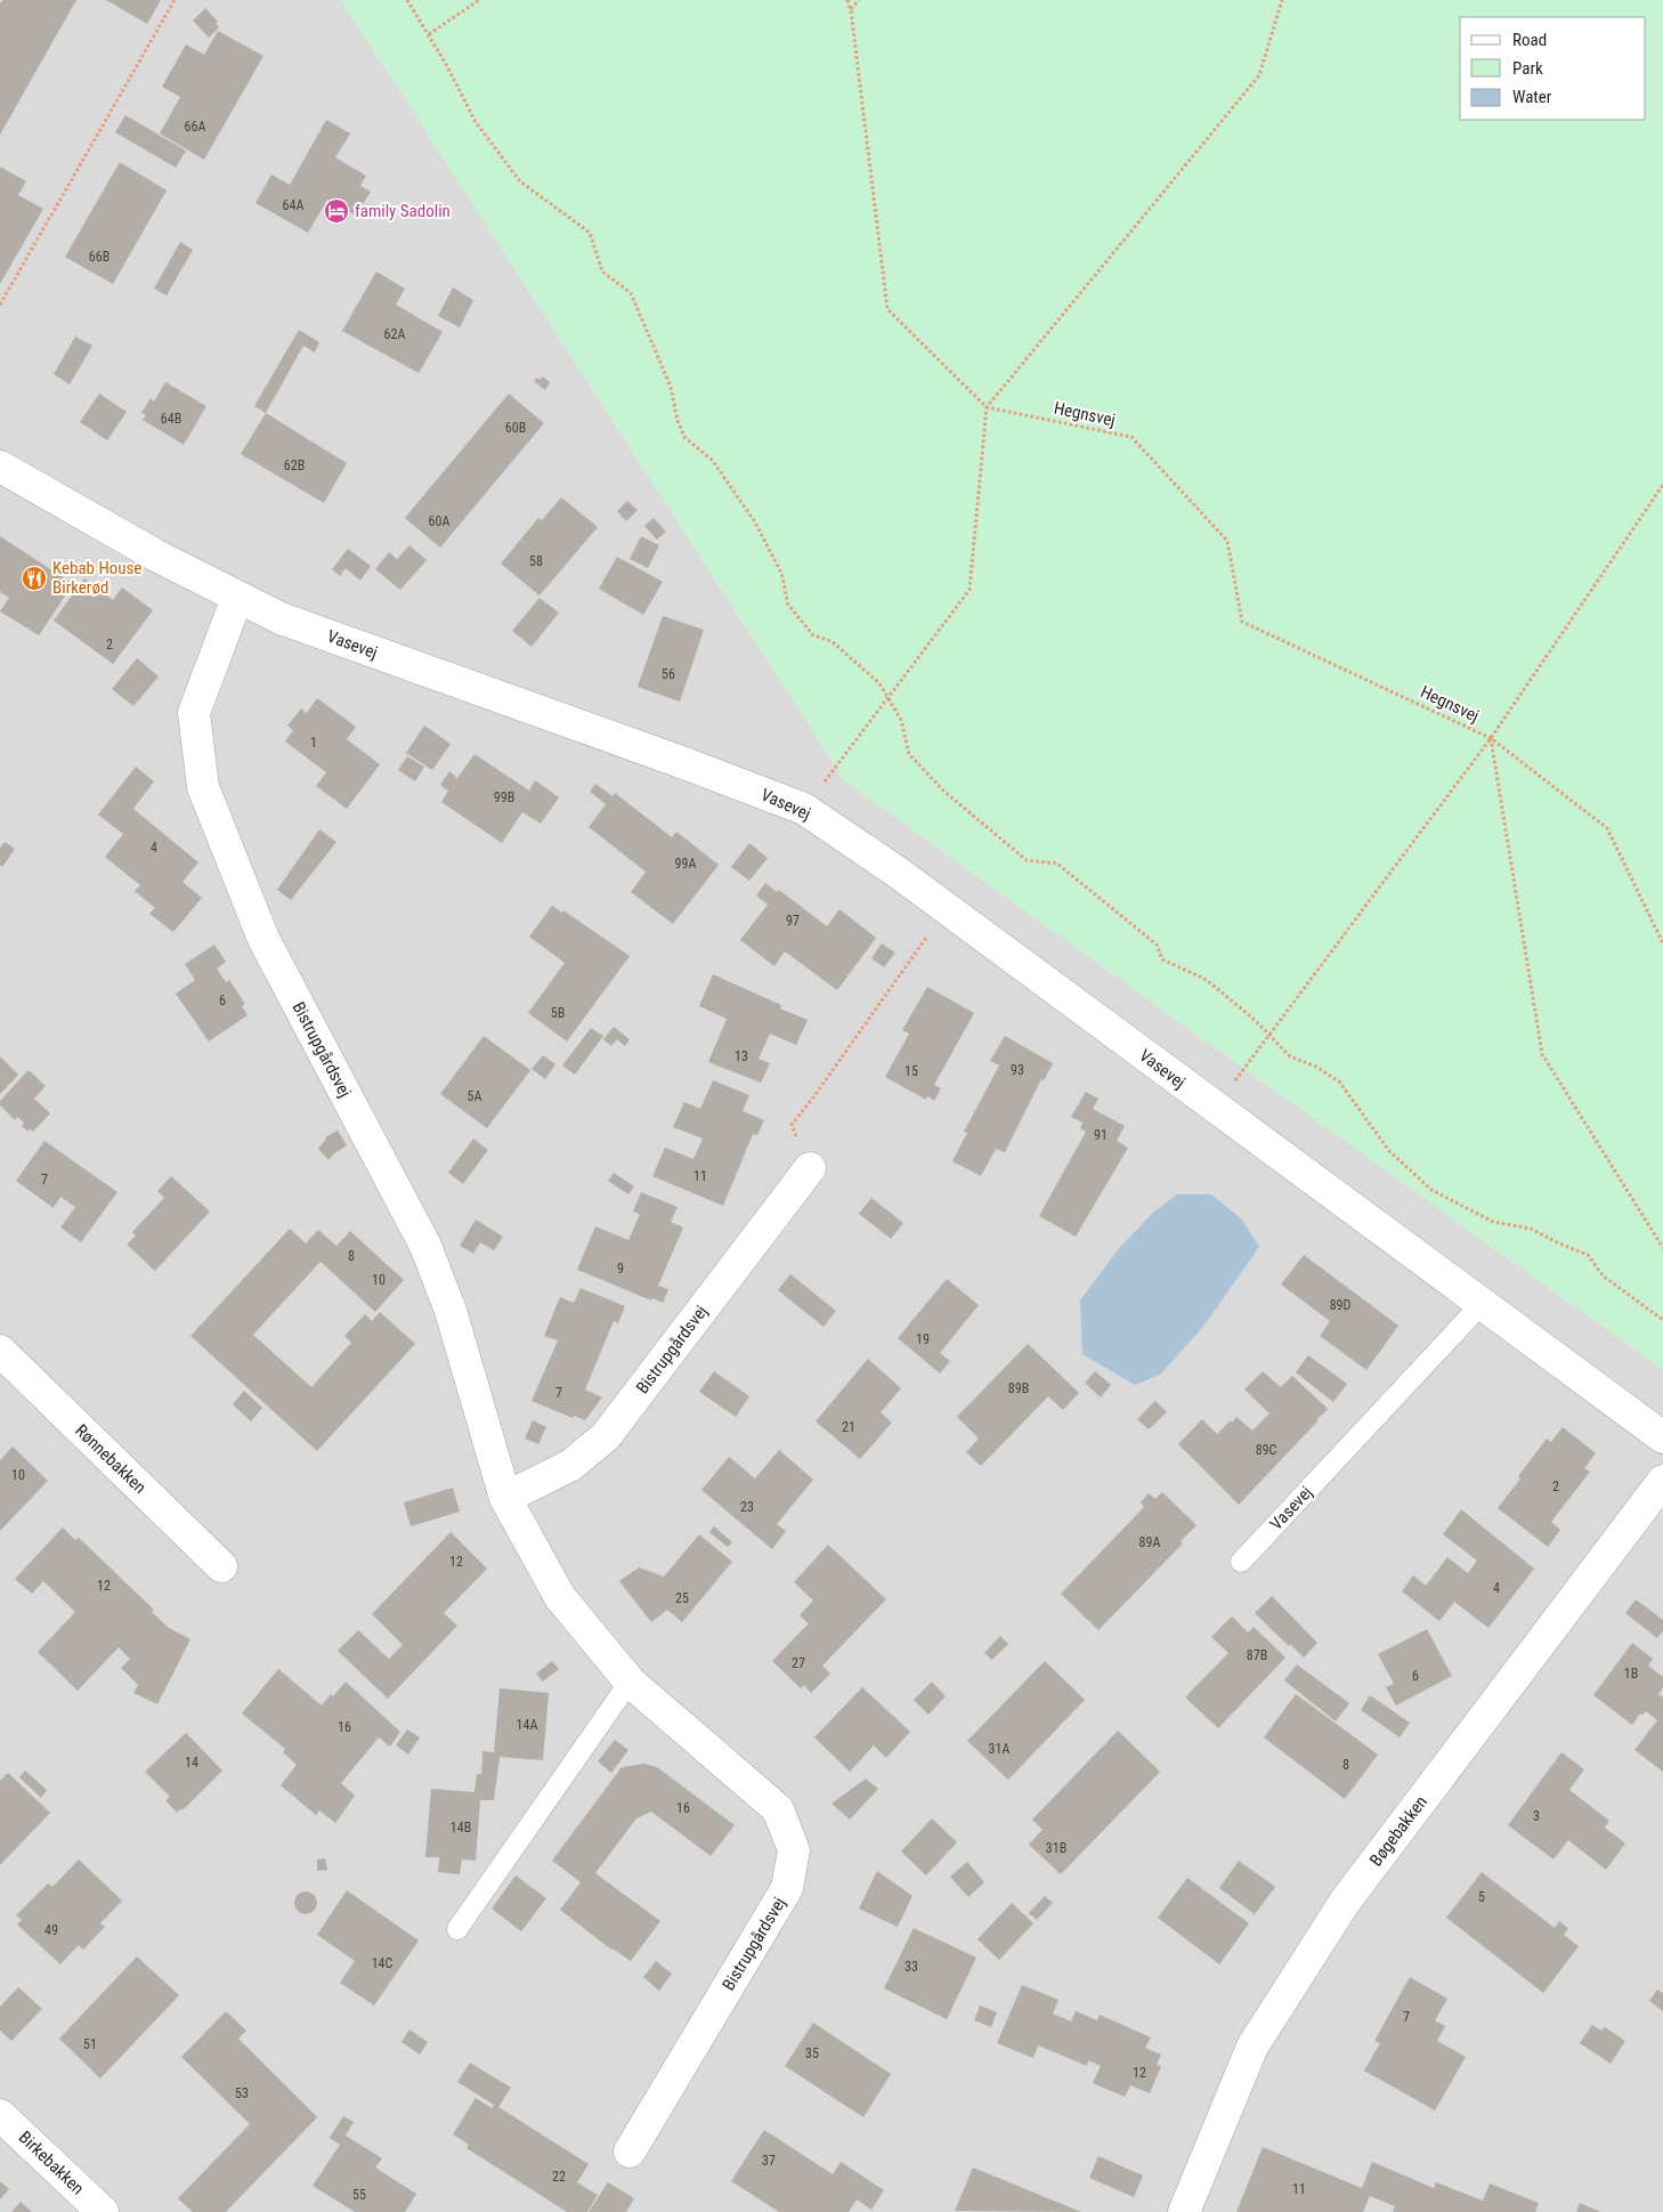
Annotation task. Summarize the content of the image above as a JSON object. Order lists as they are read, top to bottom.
{
  "streets": {
    "street": [
      "Vasevej",
      "Bistrupgårdsvej",
      "Rønnebakken",
      "Bøgebakken",
      "Birkebakken"
    ],
    "path": ["Hegnsvej"]
  },
  "crossings": [
    ["Hegnsvej", "Vasevej"],
    ["Vasevej", "Bistrupgårdsvej"]
  ],
  "places": {
    "hotel": ["family Sadolin"],
    "restaurant": ["Kebab House Birkerød"]
  },
  "house_numbers": [
    "66A",
    "64A",
    "66B",
    "62A",
    "64B",
    "60B",
    "62B",
    "60A",
    "58",
    "2",
    "56",
    "1",
    "99B",
    "4",
    "99A",
    "97",
    "6",
    "5B",
    "13",
    "93",
    "15",
    "5A",
    "91",
    "11",
    "7",
    "8",
    "9",
    "10",
    "89D",
    "19",
    "89B",
    "7",
    "21",
    "89C",
    "10",
    "2",
    "23",
    "89A",
    "12",
    "12",
    "4",
    "25",
    "87B",
    "27",
    "1B",
    "6",
    "14A",
    "16",
    "31A",
    "14",
    "8",
    "16",
    "3",
    "14B",
    "31B",
    "5",
    "49",
    "14C",
    "33",
    "7",
    "51",
    "35",
    "12",
    "53",
    "37",
    "22",
    "11",
    "55"
  ],
  "legend": ["Road", "Park", "Water"]
}
